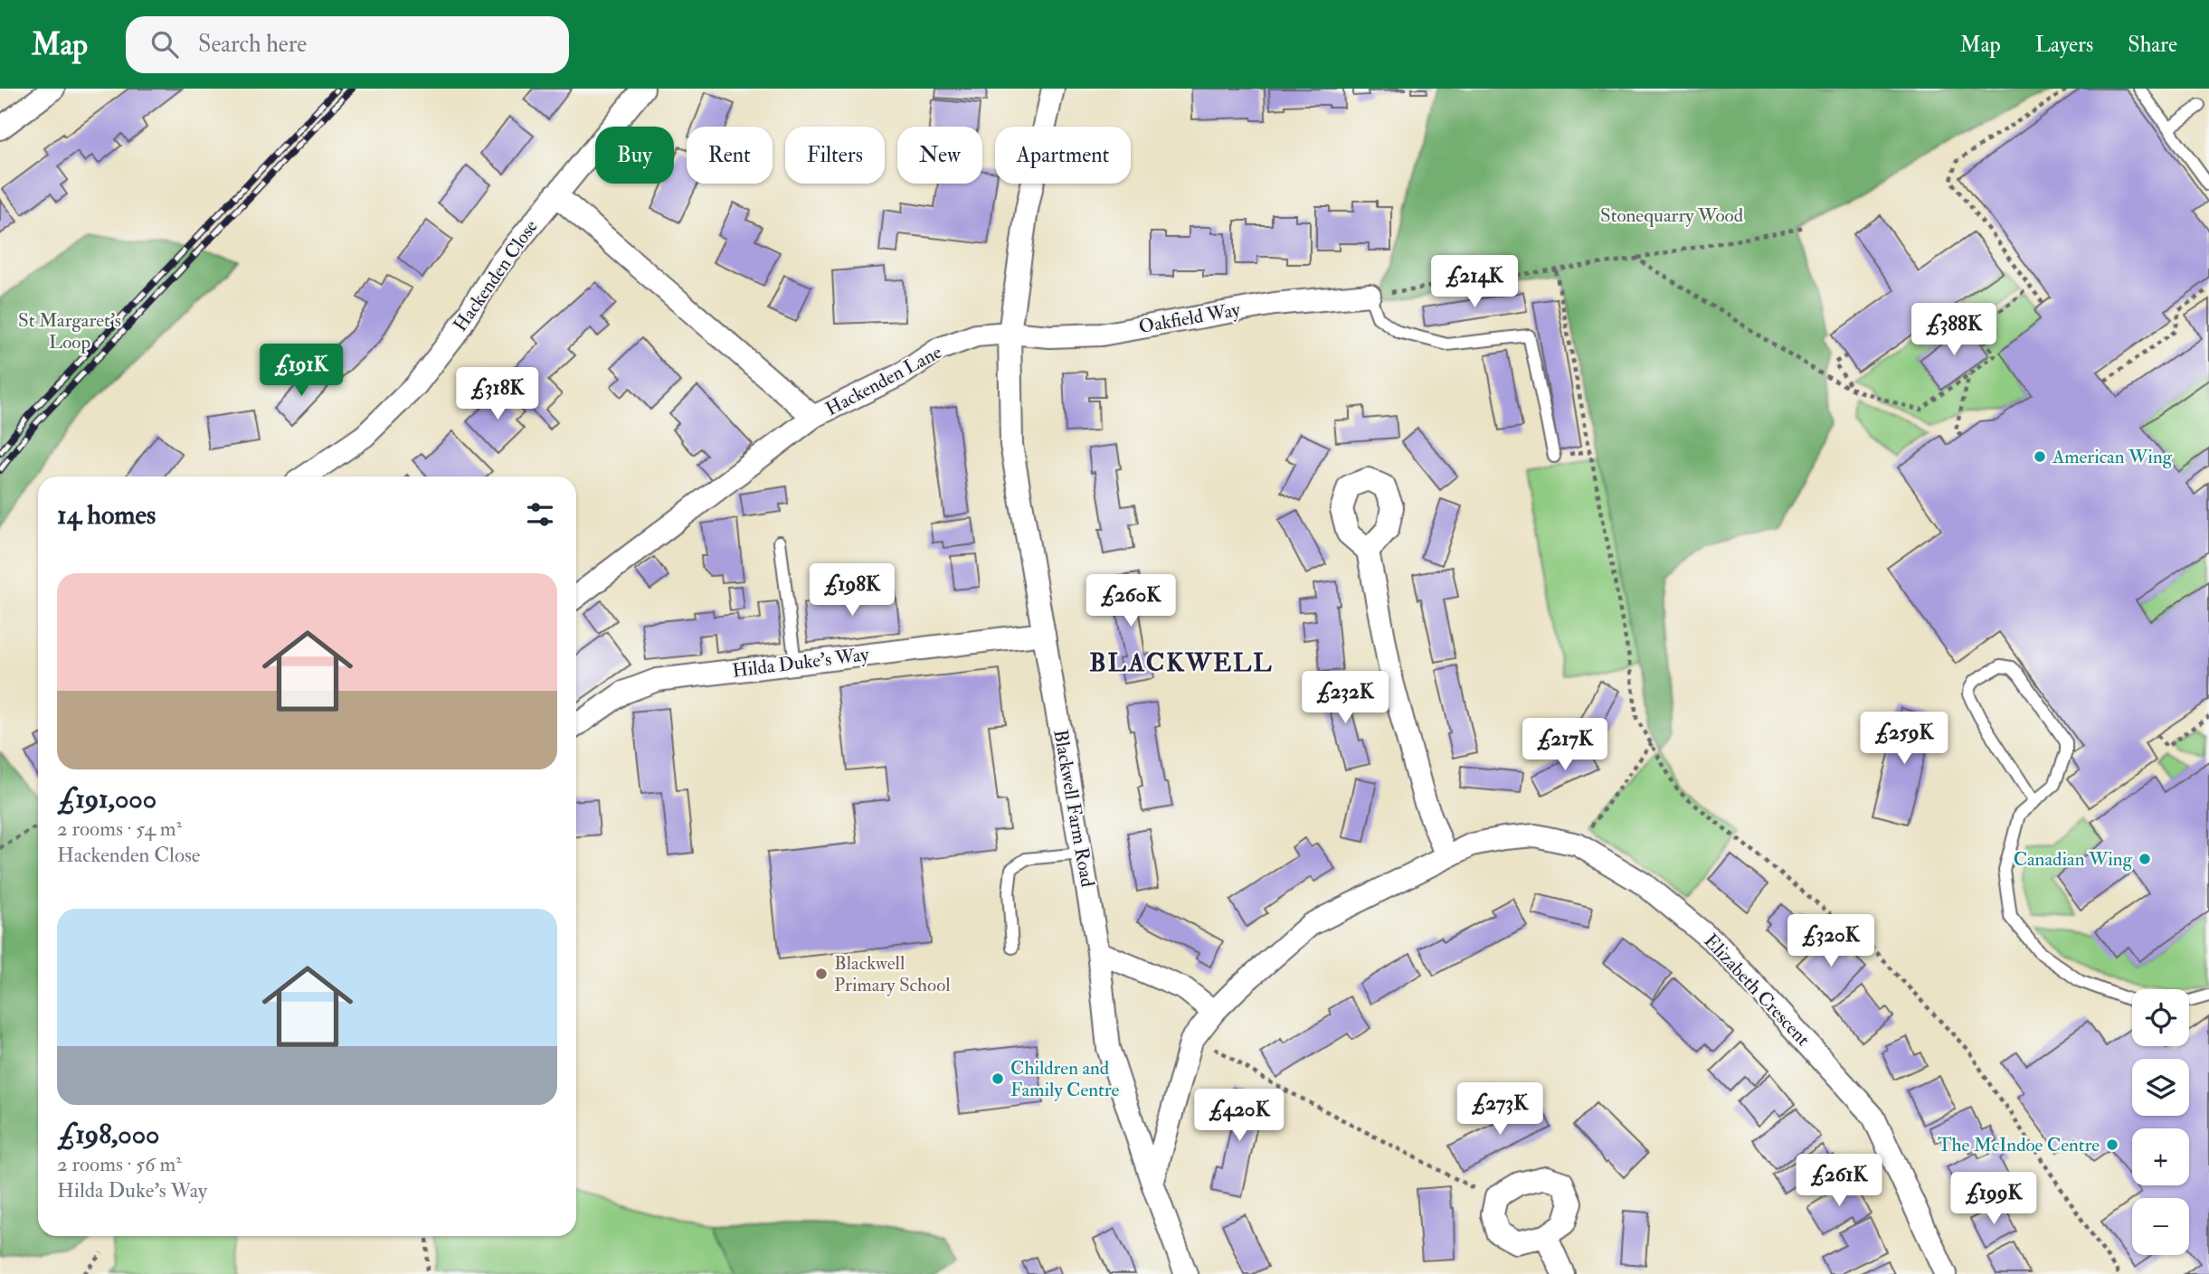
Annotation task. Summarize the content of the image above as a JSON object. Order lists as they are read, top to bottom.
{
  "streets": {
    "street": [
      "Hackenden Close",
      "Oakfield Way",
      "Hackenden Lane",
      "Hilda Duke's Way",
      "Blackwell Farm Road",
      "Elizabeth Crescent"
    ]
  },
  "crossings": [
    ["Oakfield Way", "Hackenden Lane"],
    ["Oakfield Way", "Blackwell Farm Road"],
    ["Hackenden Lane", "Blackwell Farm Road"],
    ["Hilda Duke's Way", "Blackwell Farm Road"],
    ["Blackwell Farm Road", "Elizabeth Crescent"]
  ],
  "districts": ["BLACKWELL"],
  "parks": ["Stonequarry Wood", "St Margaret's Loop"],
  "places": [
    "American Wing",
    "Canadian Wing",
    "Blackwell Primary School",
    "Children and Family Centre",
    "The McIndoe Centre"
  ],
  "page": {
    "header": "Map",
    "search": "Search here",
    "nav": ["Map", "Layers", "Share"],
    "chip": [
      "Buy",
      "Rent",
      "Filters",
      "New",
      "Apartment"
    ],
    "price": [
      "£214K",
      "£388K",
      "£191K",
      "£318K",
      "£198K",
      "£260K",
      "£232K",
      "£259K",
      "£217K",
      "£320K",
      "£273K",
      "£420K",
      "£261K",
      "£199K"
    ],
    "heading": "14 homes",
    "list": [
      {
        "name": "£191,000",
        "note": "2 rooms · 54 m² · Hackenden Close"
      },
      {
        "name": "£198,000",
        "note": "2 rooms · 56 m² · Hilda Duke's Way"
      }
    ],
    "map_buttons": ["+", "−"]
  }
}
